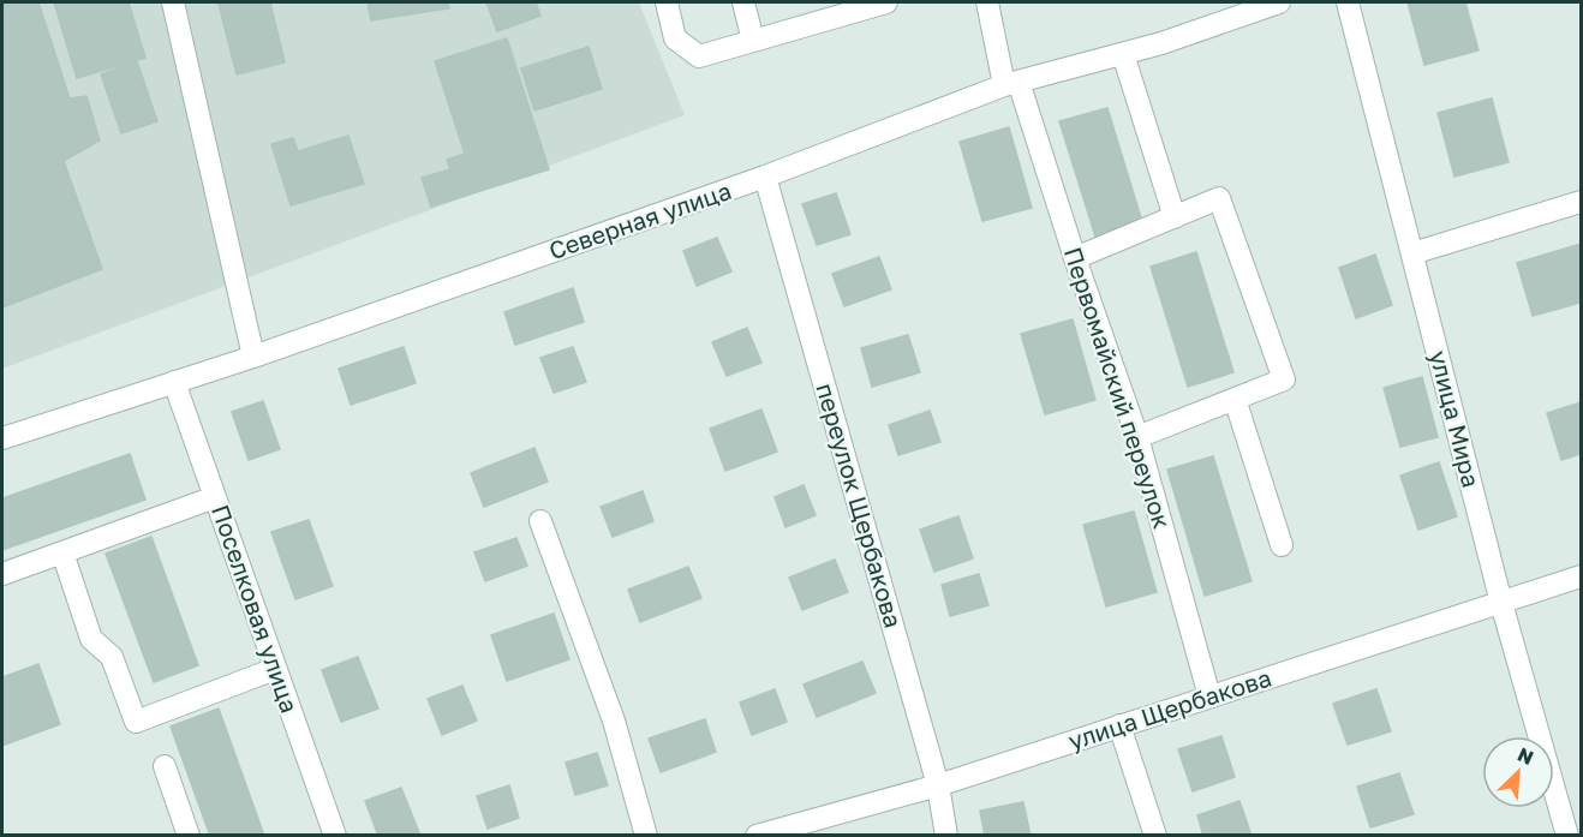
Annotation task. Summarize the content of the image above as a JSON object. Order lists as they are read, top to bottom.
{
  "streets": {
    "street": [
      "Северная улица",
      "Первомайский переулок",
      "улица Мира",
      "переулок Щербакова",
      "Поселковая улица",
      "улица Щербакова"
    ]
  },
  "crossings": [
    ["Северная улица", "Первомайский переулок"],
    ["Северная улица", "переулок Щербакова"],
    ["Северная улица", "Поселковая улица"],
    ["Первомайский переулок", "улица Щербакова"],
    ["улица Мира", "улица Щербакова"],
    ["переулок Щербакова", "улица Щербакова"]
  ],
  "north": "top right"
}
